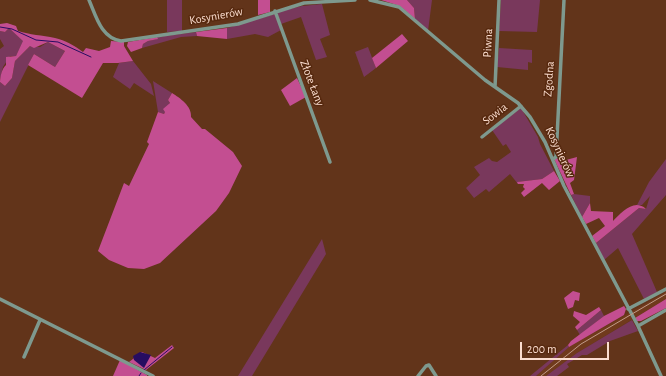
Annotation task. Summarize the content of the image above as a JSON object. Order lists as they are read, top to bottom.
{
  "streets": {
    "street": [
      "Kosynierów",
      "Piwna",
      "Zgodna",
      "Złote Łany",
      "Sowia"
    ]
  },
  "crossings": [
    ["Kosynierów", "Piwna"],
    ["Kosynierów", "Zgodna"],
    ["Kosynierów", "Złote Łany"],
    ["Kosynierów", "Sowia"]
  ],
  "scale_bar": "200 m"
}
